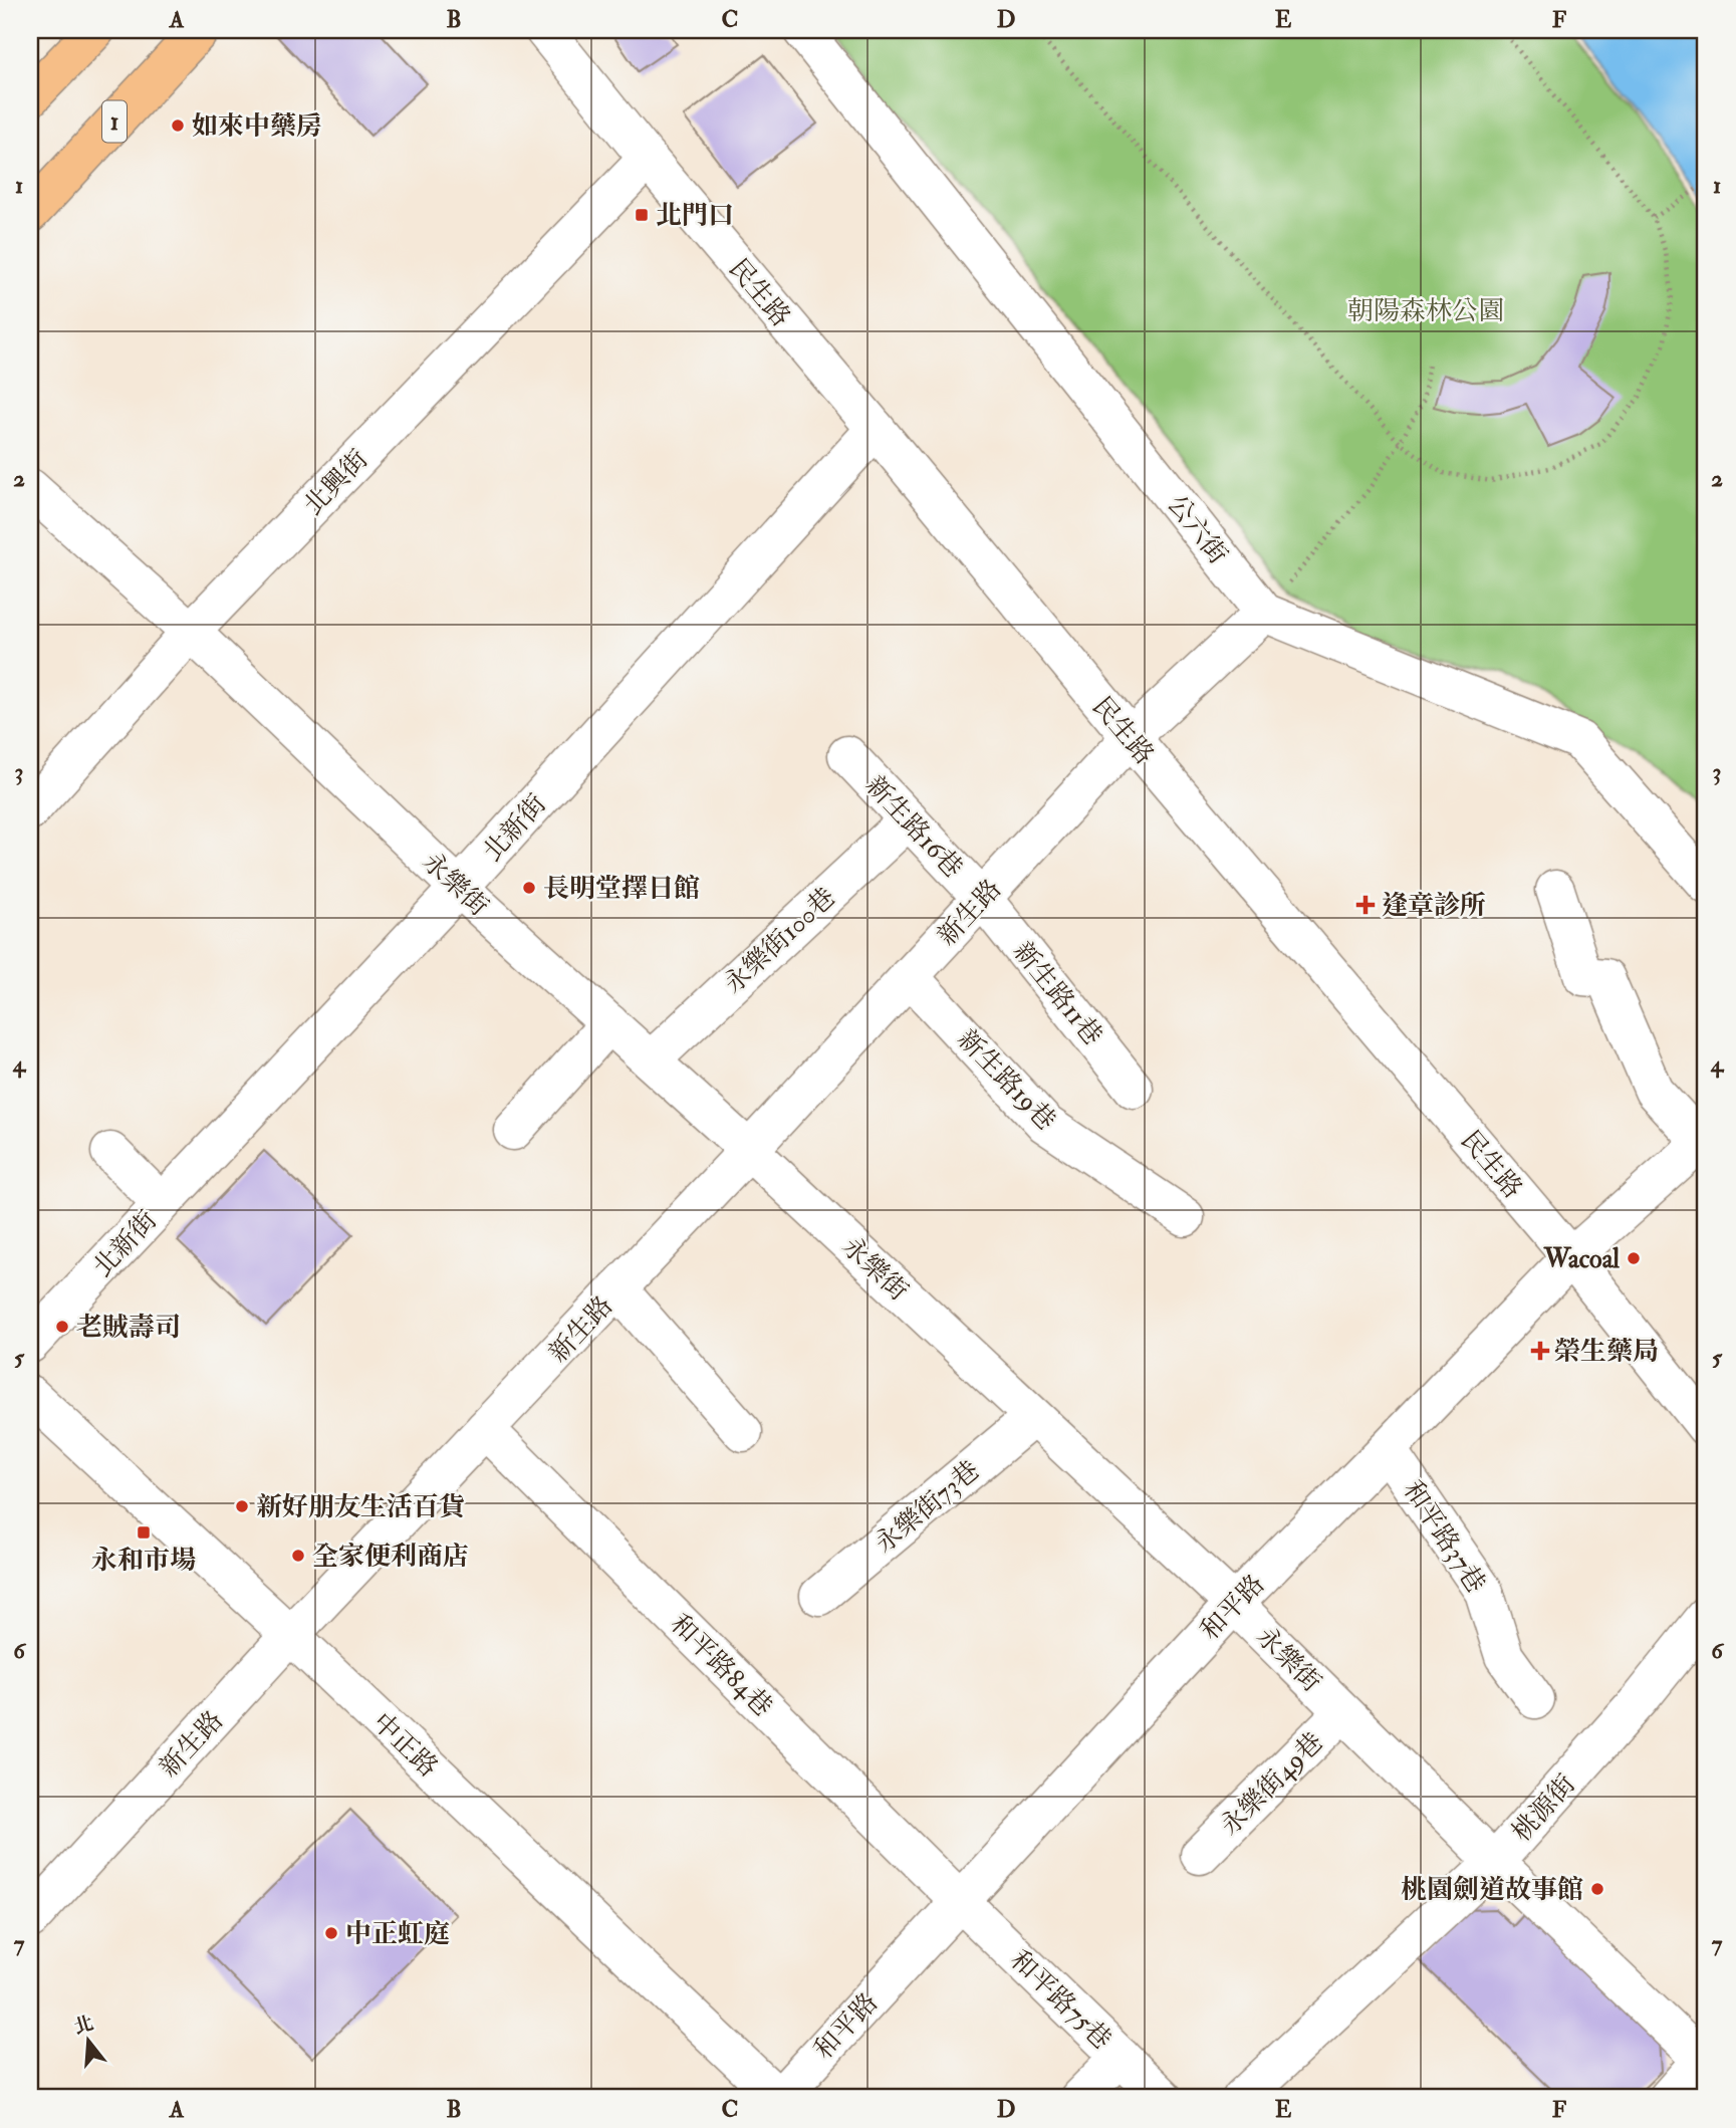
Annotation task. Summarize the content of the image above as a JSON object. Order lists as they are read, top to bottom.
{
  "streets": {
    "main road": ["1"],
    "street": [
      "民生路",
      "北興街",
      "公六街",
      "新生路16巷",
      "北新街",
      "永樂街",
      "新生路",
      "永樂街100巷",
      "新生路11巷",
      "新生路19巷",
      "永樂街73巷",
      "和平路37巷",
      "和平路",
      "和平路84巷",
      "中正路",
      "永樂街49巷",
      "桃源街",
      "和平路75巷"
    ]
  },
  "crossings": [
    ["民生路", "北興街"],
    ["民生路", "北新街"],
    ["民生路", "新生路"],
    ["民生路", "和平路"],
    ["北興街", "永樂街"],
    ["公六街", "新生路"],
    ["新生路16巷", "新生路"],
    ["新生路16巷", "永樂街100巷"],
    ["新生路16巷", "新生路11巷"],
    ["北新街", "永樂街"],
    ["永樂街", "新生路"],
    ["永樂街", "永樂街100巷"],
    ["永樂街", "永樂街73巷"],
    ["永樂街", "和平路"],
    ["永樂街", "永樂街49巷"],
    ["永樂街", "桃源街"],
    ["新生路", "新生路11巷"],
    ["新生路", "新生路19巷"],
    ["新生路", "和平路84巷"],
    ["新生路", "中正路"],
    ["和平路37巷", "和平路"],
    ["和平路", "和平路84巷"],
    ["和平路", "中正路"],
    ["和平路", "和平路75巷"],
    ["和平路84巷", "和平路75巷"]
  ],
  "parks": ["朝陽森林公園"],
  "places": {
    "other": [
      "如來中藥房",
      "長明堂擇日館",
      "Wacoal",
      "老賊壽司",
      "新好朋友生活百貨",
      "全家便利商店",
      "桃園劍道故事館",
      "中正虹庭"
    ],
    "transit": ["北門口", "永和市場"],
    "health": ["逢章診所", "榮生藥局"]
  },
  "north": "top",
  "grid": {
    "columns": [
      "A",
      "B",
      "C",
      "D",
      "E",
      "F"
    ],
    "rows": [
      "1",
      "2",
      "3",
      "4",
      "5",
      "6",
      "7"
    ]
  }
}
